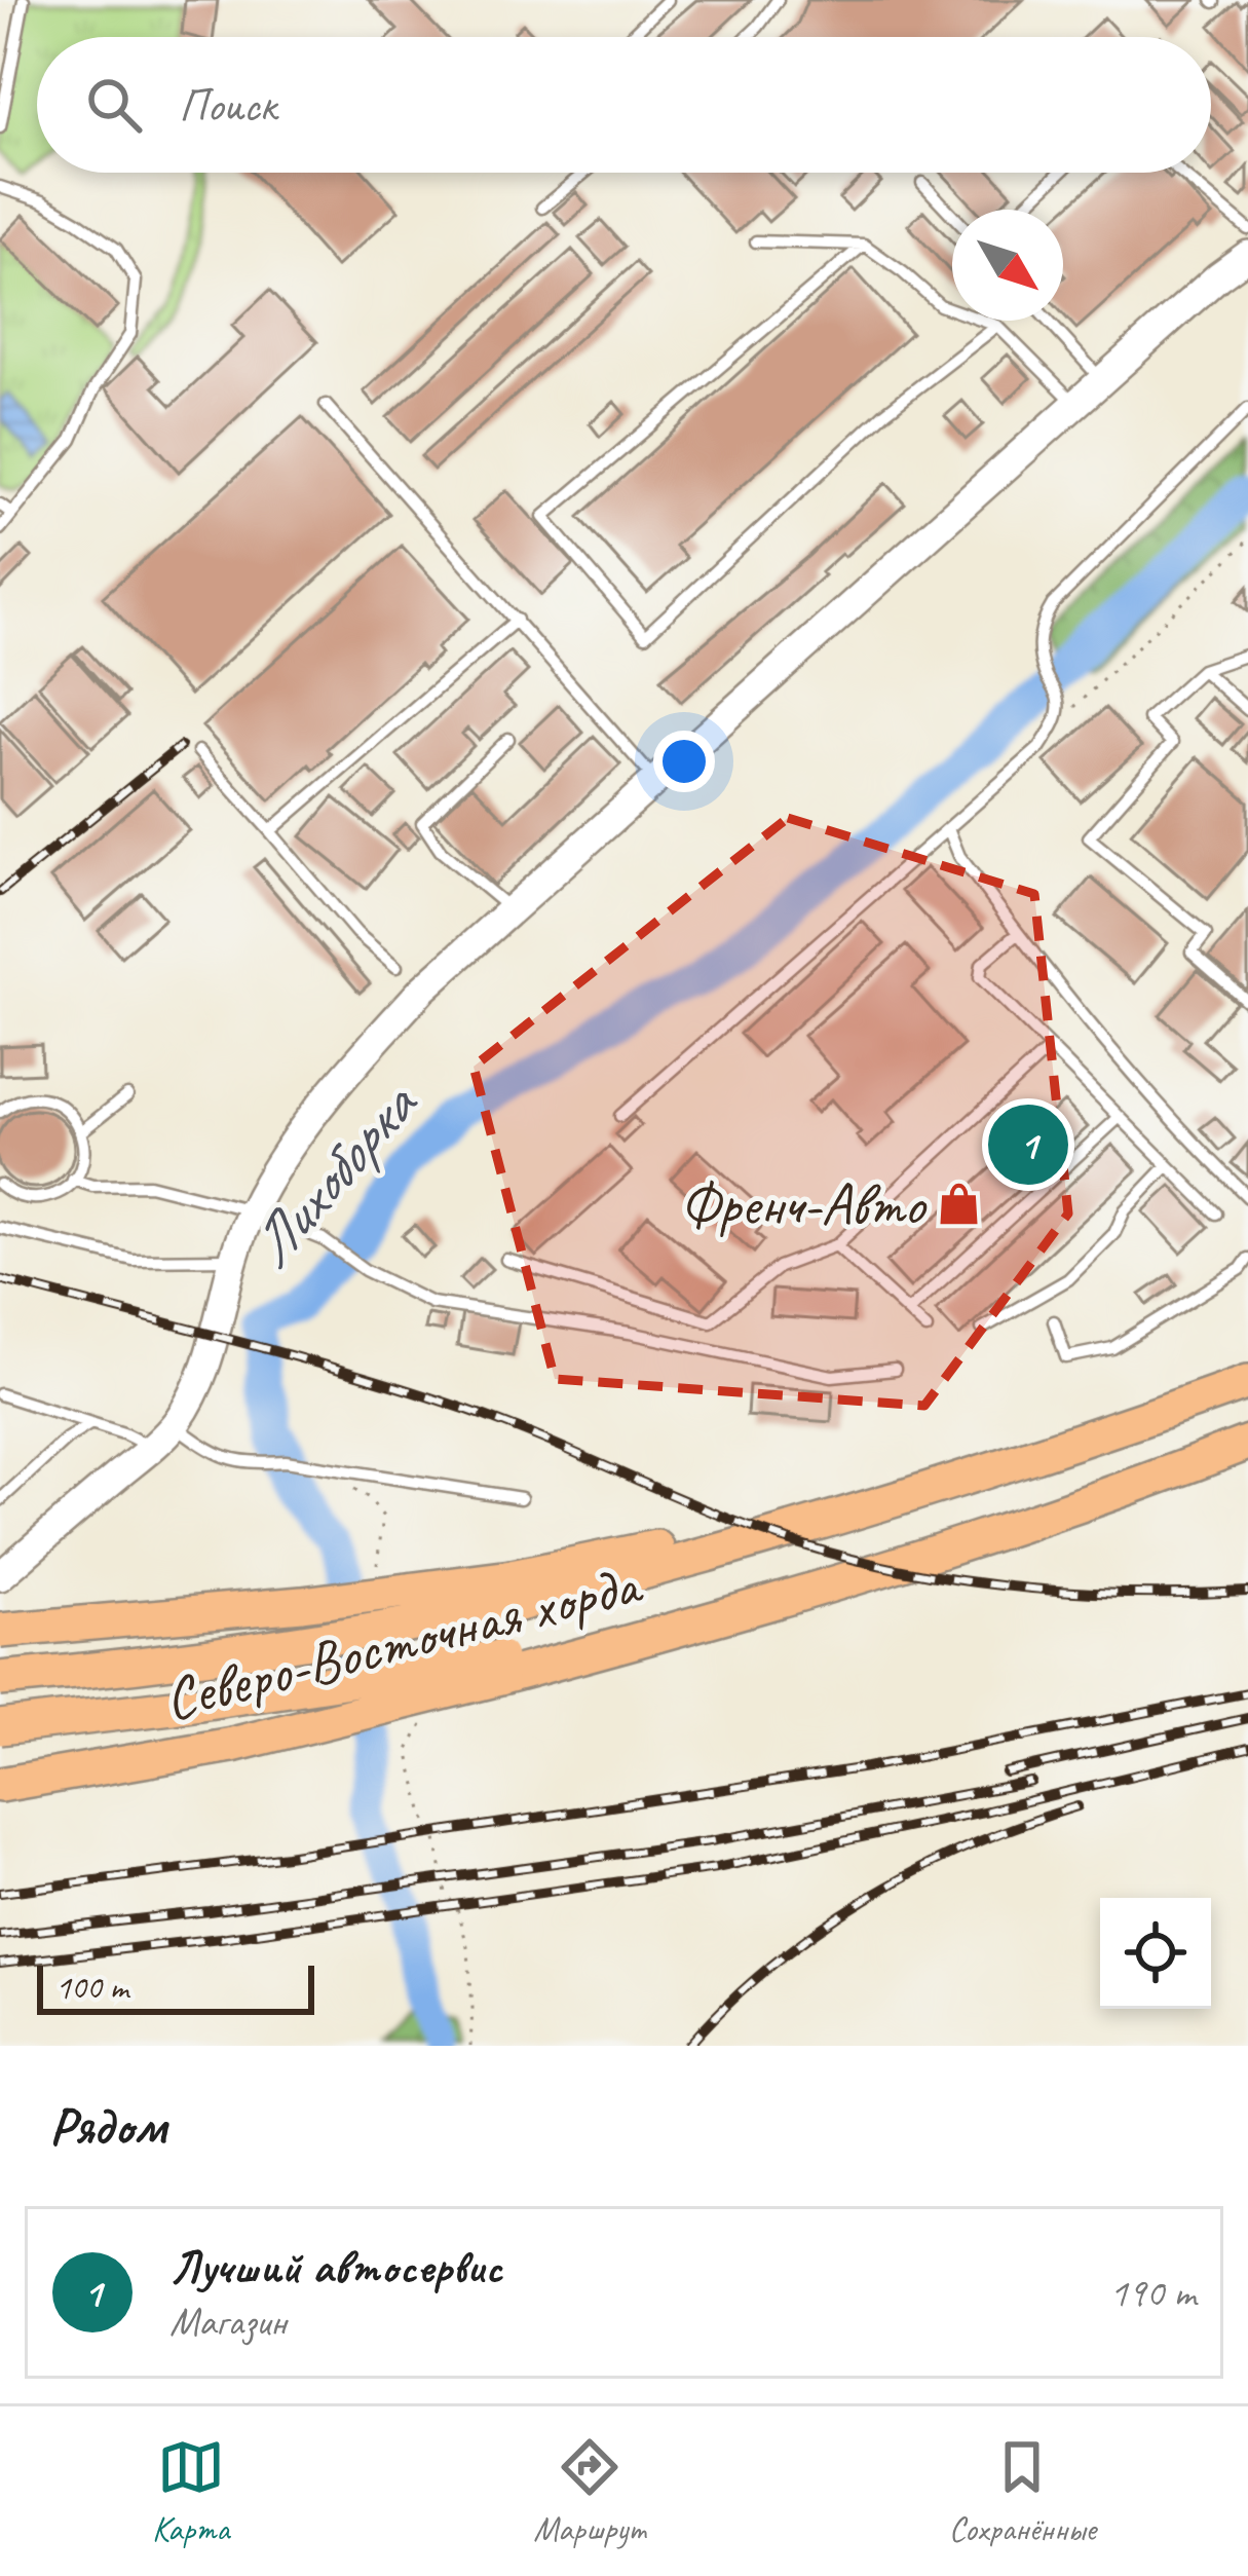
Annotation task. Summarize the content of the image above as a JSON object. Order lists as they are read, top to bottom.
{
  "streets": {
    "main road": ["Северо-Восточная хорда"]
  },
  "water": ["Лихоборка"],
  "places": {
    "shop": ["Френч-Авто"]
  },
  "scale_bar": "100 m",
  "north": "bottom right",
  "page": {
    "search": "Поиск",
    "pins": "1",
    "scale": "100 m",
    "heading": "Рядом",
    "list": [
      {
        "mark": "1",
        "name": "Лучший автосервис",
        "note": "Магазин",
        "value": "190 m"
      }
    ],
    "nav": ["Карта", "Маршрут", "Сохранённые"]
  }
}
